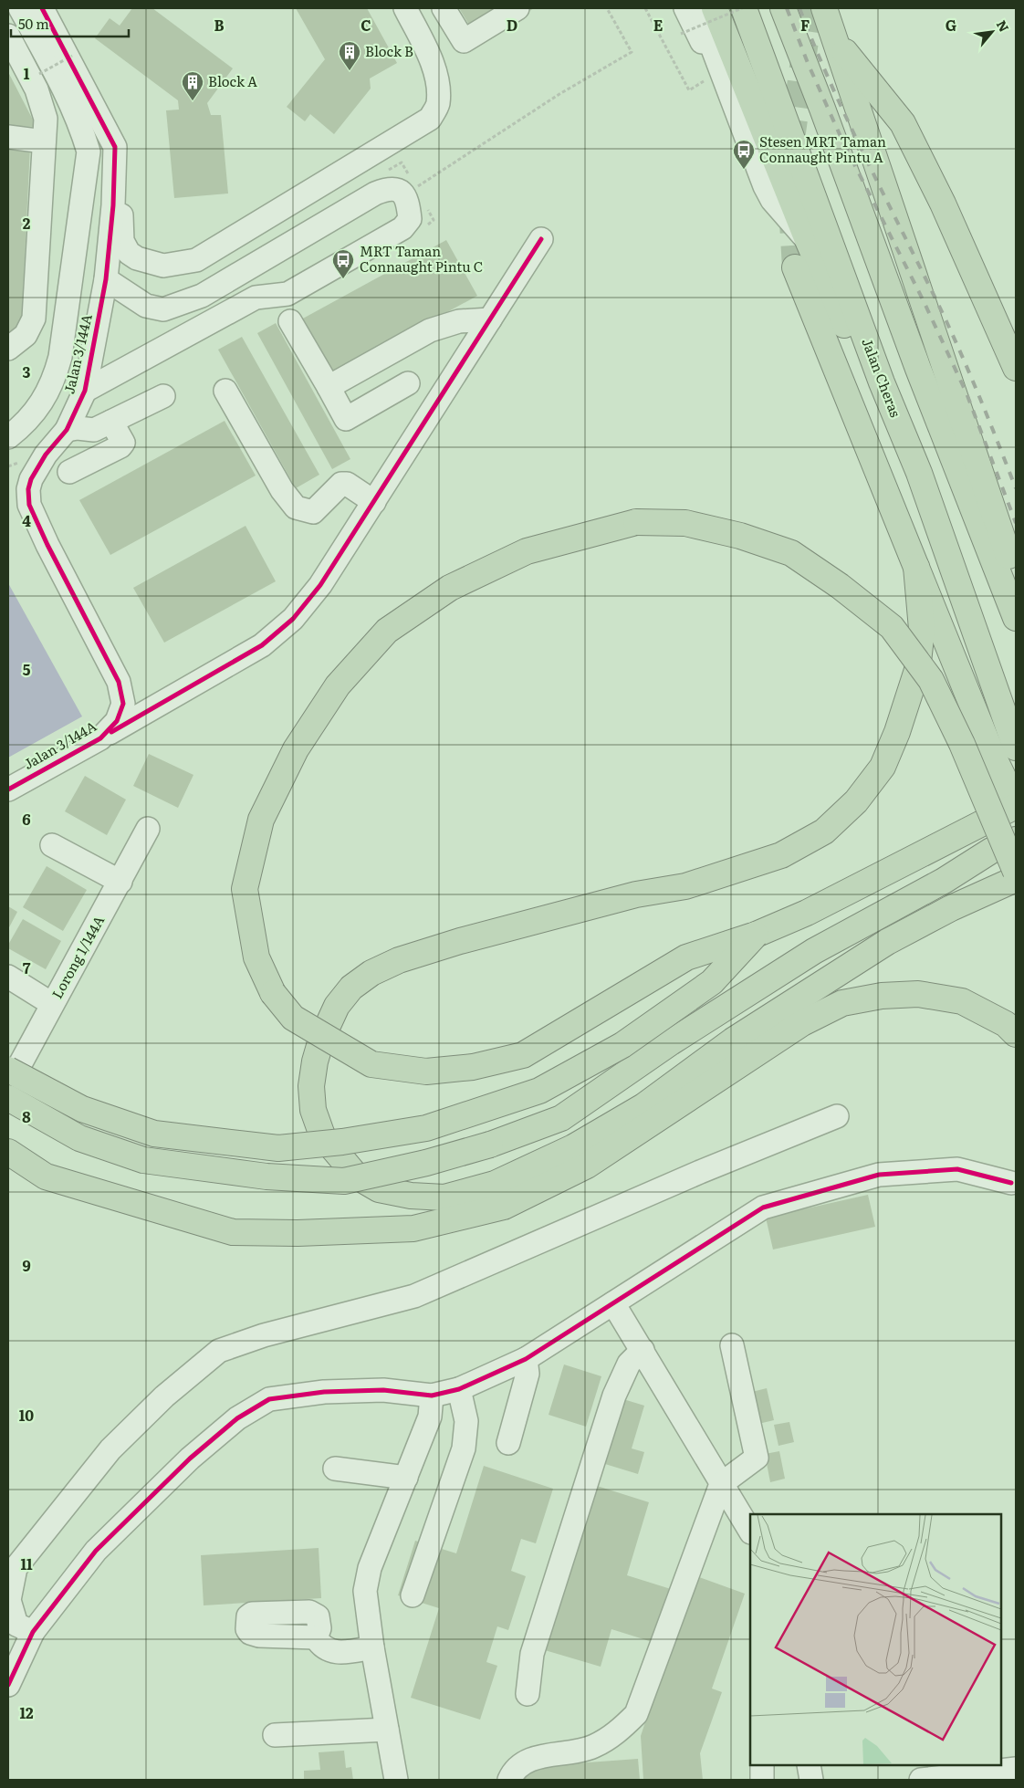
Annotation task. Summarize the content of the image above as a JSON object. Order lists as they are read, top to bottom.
{
  "streets": {
    "highway": ["Jalan Cheras"],
    "street": ["Jalan 3/144A", "Lorong 1/144A"]
  },
  "places": {
    "building": ["Block B", "Block A"],
    "bus stop": ["Stesen MRT Taman Connaught Pintu A", "MRT Taman Connaught Pintu C"]
  },
  "scale_bar": "50 m",
  "north": "top right",
  "grid": {
    "columns": [
      "B",
      "C",
      "D",
      "E",
      "F",
      "G"
    ],
    "rows": [
      "1",
      "2",
      "3",
      "4",
      "5",
      "6",
      "7",
      "8",
      "9",
      "10",
      "11",
      "12"
    ]
  }
}
